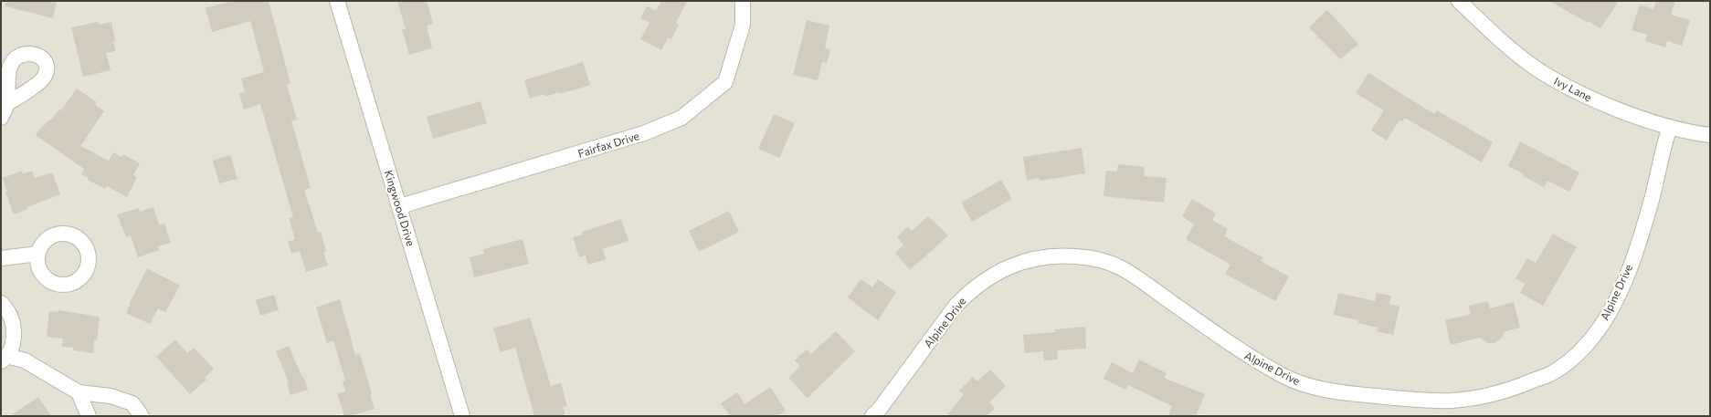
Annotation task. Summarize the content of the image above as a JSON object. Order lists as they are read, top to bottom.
{
  "streets": {
    "street": [
      "Ivy Lane",
      "Fairfax Drive",
      "Kingwood Drive",
      "Alpine Drive"
    ]
  },
  "crossings": [
    ["Ivy Lane", "Alpine Drive"],
    ["Fairfax Drive", "Kingwood Drive"]
  ]
}
